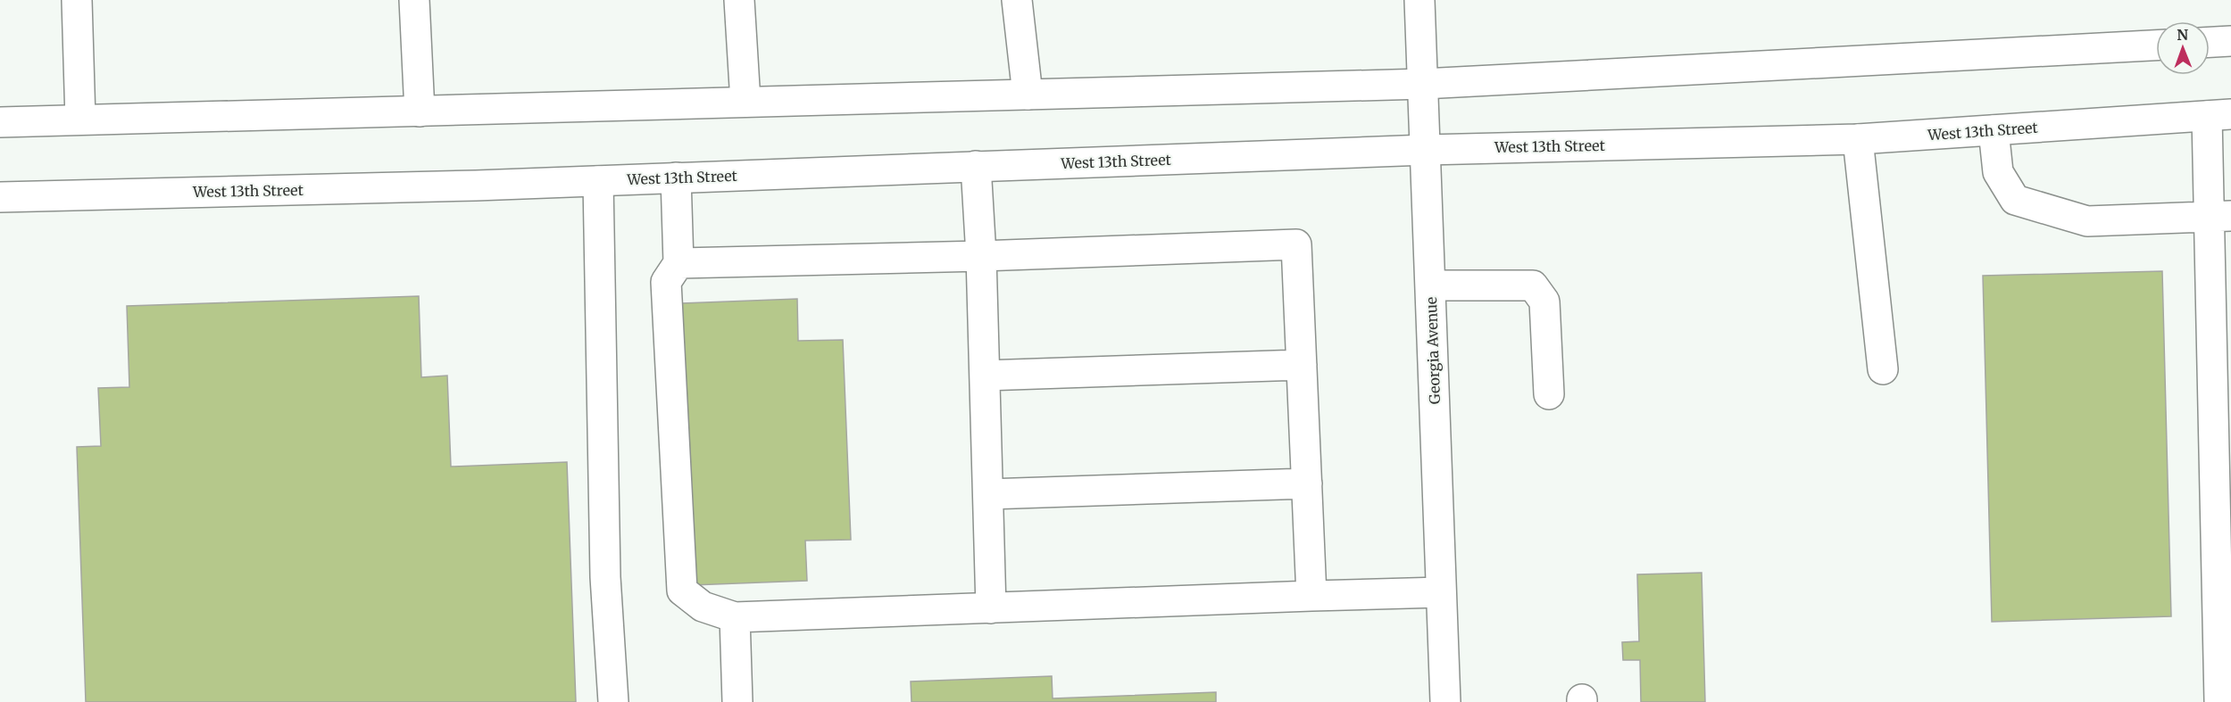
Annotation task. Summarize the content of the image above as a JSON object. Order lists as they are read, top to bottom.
{
  "streets": {
    "main road": ["West 13th Street", "Georgia Avenue"]
  },
  "crossings": [
    ["West 13th Street", "Georgia Avenue"]
  ],
  "north": "top"
}
